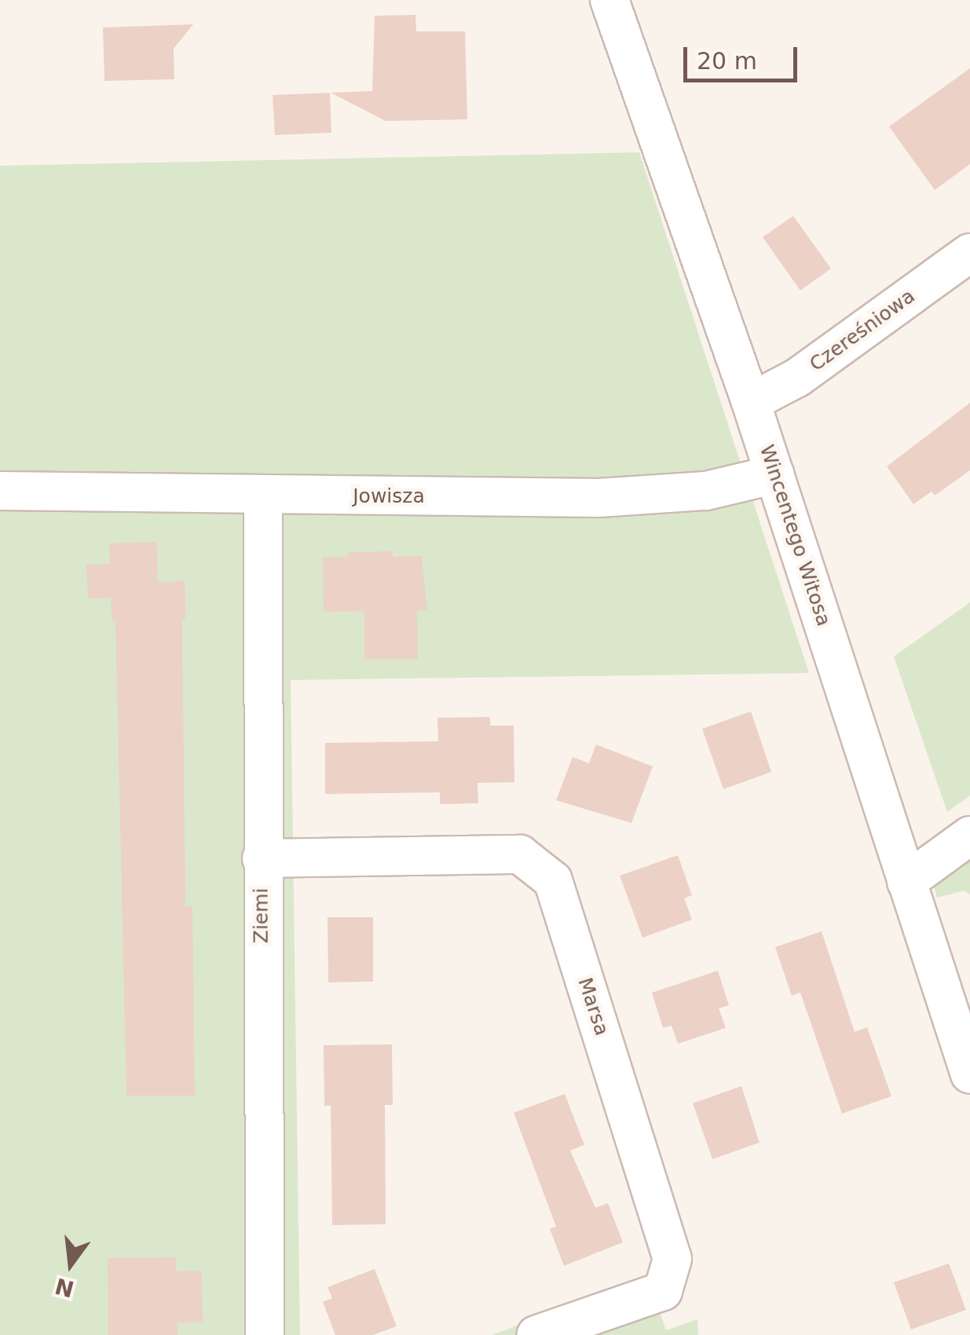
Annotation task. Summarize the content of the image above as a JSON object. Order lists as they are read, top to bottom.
{
  "streets": {
    "street": [
      "Czereśniowa",
      "Jowisza",
      "Wincentego Witosa",
      "Ziemi",
      "Marsa"
    ]
  },
  "crossings": [
    ["Czereśniowa", "Wincentego Witosa"],
    ["Jowisza", "Wincentego Witosa"],
    ["Jowisza", "Ziemi"],
    ["Ziemi", "Marsa"]
  ],
  "scale_bar": "20 m",
  "north": "bottom"
}
